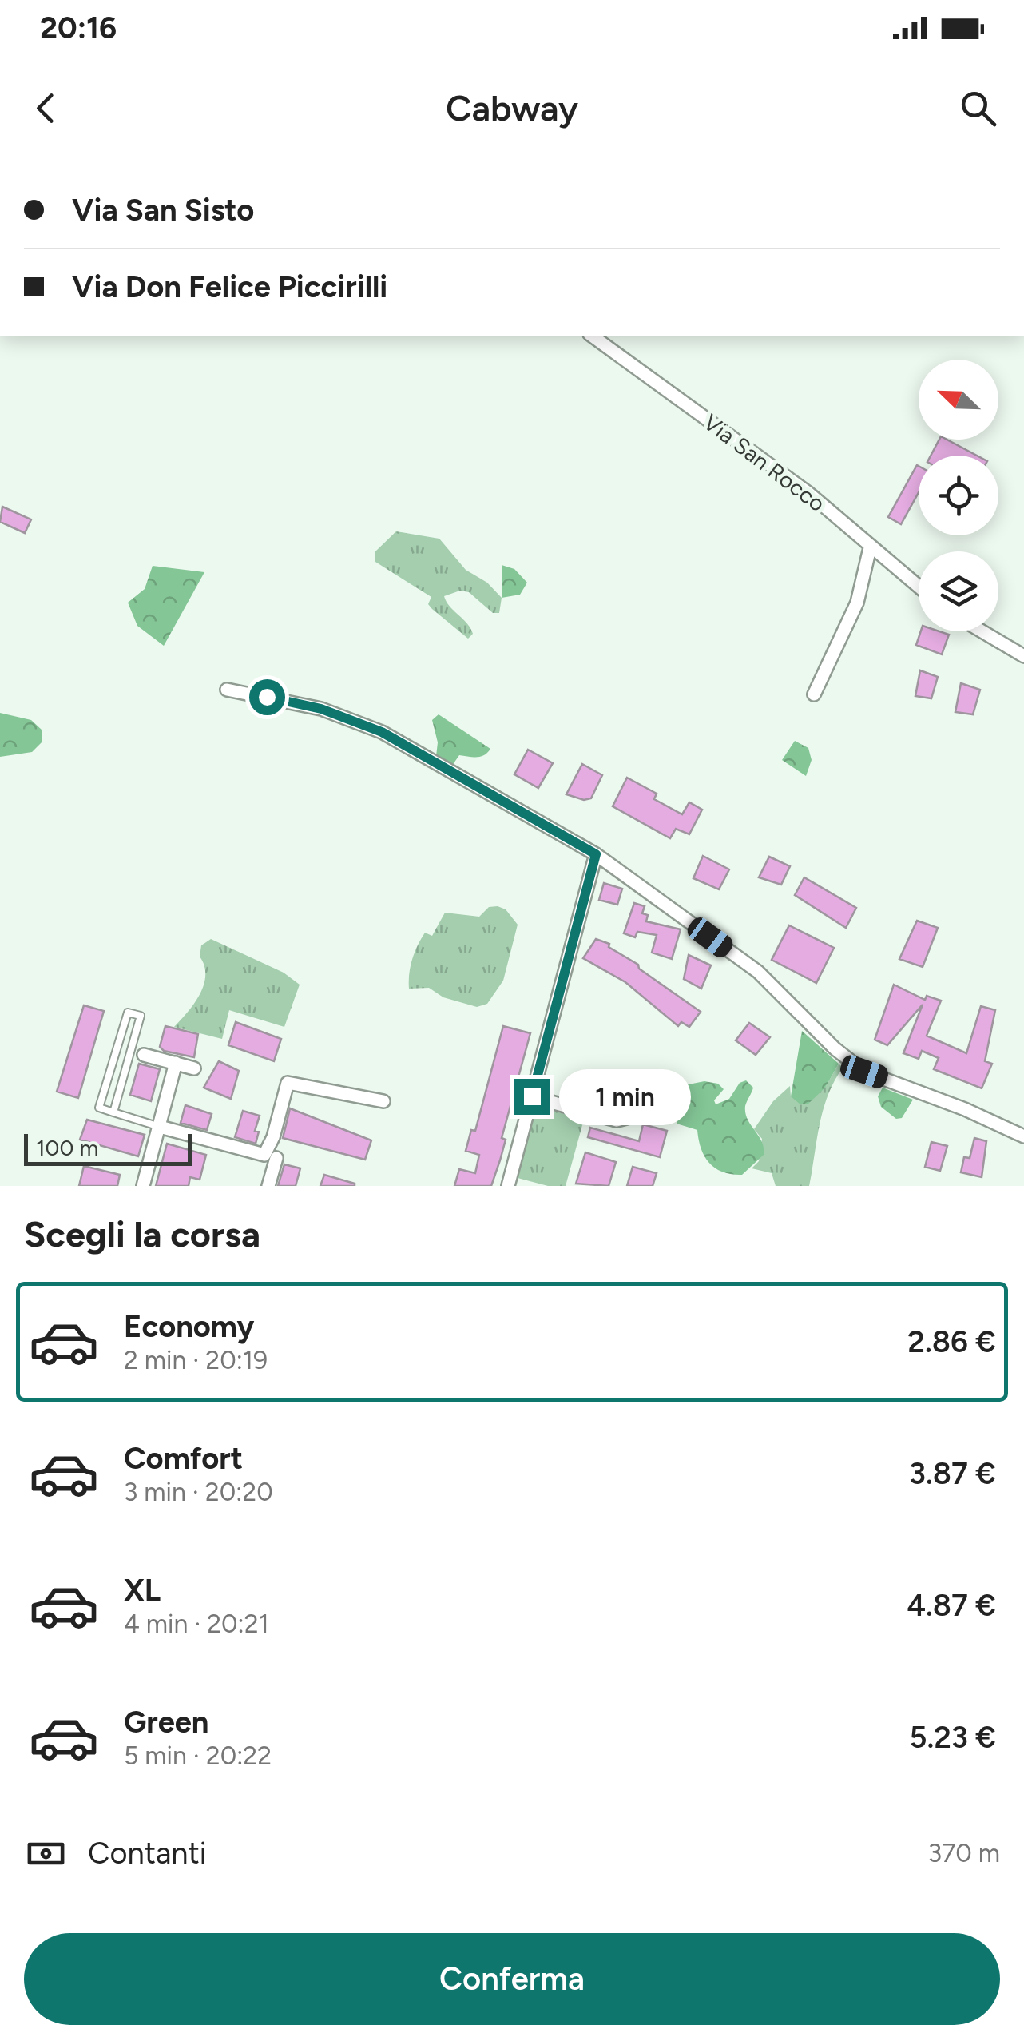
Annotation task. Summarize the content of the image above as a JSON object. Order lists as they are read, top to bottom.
{
  "streets": {
    "street": ["Via San Rocco"]
  },
  "scale_bar": "100 m",
  "north": "top left",
  "page": {
    "status": "20:16",
    "header": "Cabway",
    "banner": ["Via San Sisto", "Via Don Felice Piccirilli"],
    "bubble": "1 min",
    "scale": "100 m",
    "heading": "Scegli la corsa",
    "list": [
      {
        "name": "Economy",
        "note": "2 min · 20:19",
        "value": "2.86 €"
      },
      {
        "name": "Comfort",
        "note": "3 min · 20:20",
        "value": "3.87 €"
      },
      {
        "name": "XL",
        "note": "4 min · 20:21",
        "value": "4.87 €"
      },
      {
        "name": "Green",
        "note": "5 min · 20:22",
        "value": "5.23 €"
      }
    ],
    "pay": ["Contanti", "370 m"],
    "buttons": "Conferma"
  }
}
